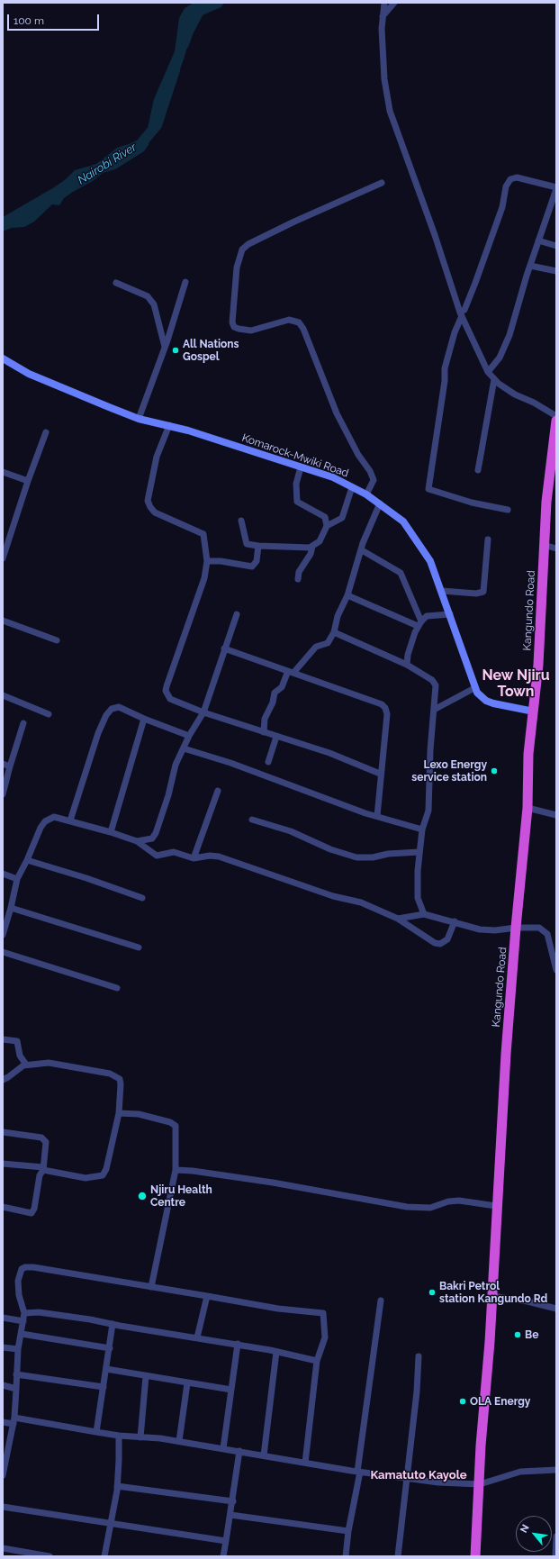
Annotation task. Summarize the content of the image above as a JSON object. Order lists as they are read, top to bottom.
{
  "streets": {
    "highway": ["Kangundo Road"],
    "main road": ["Komarock-Mwiki Road"]
  },
  "crossings": [
    ["Komarock-Mwiki Road", "Kangundo Road"]
  ],
  "districts": ["New Njiru Town", "Kamatuto Kayole"],
  "water": ["Nairobi River"],
  "places": [
    "All Nations Gospel",
    "Lexo Energy service station",
    "Njiru Health Centre",
    "Bakri Petrol station Kangundo Rd",
    "Be",
    "OLA Energy"
  ],
  "scale_bar": "100 m",
  "north": "top left"
}
